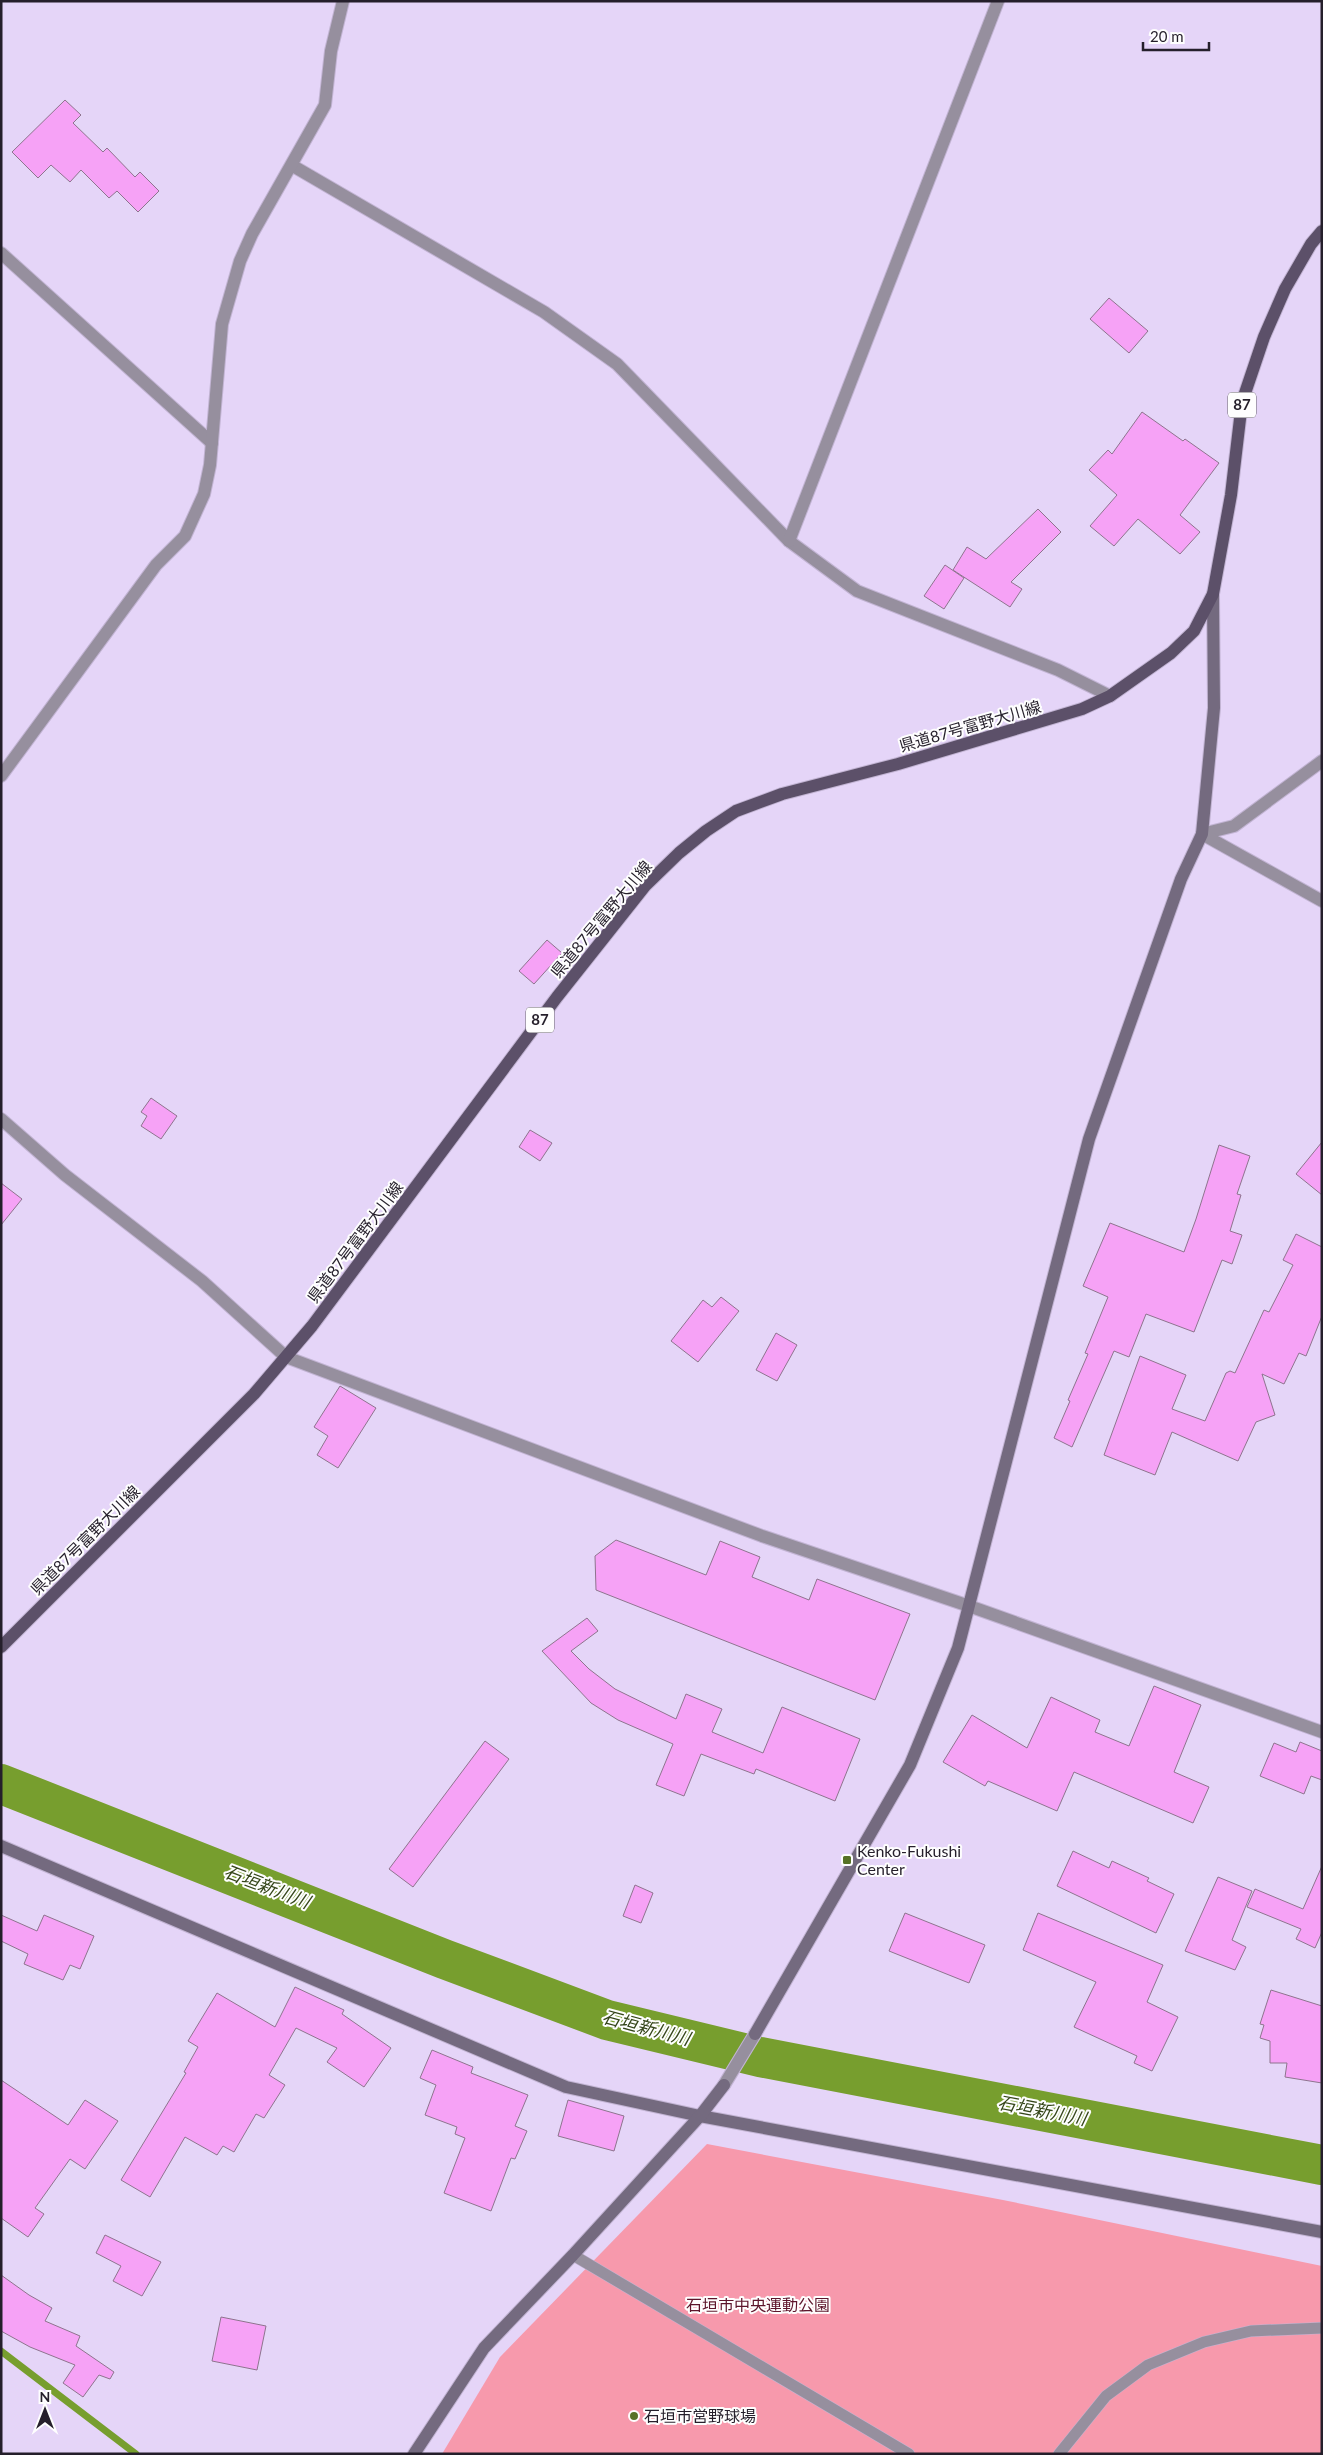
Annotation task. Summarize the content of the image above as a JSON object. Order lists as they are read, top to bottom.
{
  "streets": {
    "main road": ["87", "県道87号富野大川線"]
  },
  "water": ["石垣新川川"],
  "parks": ["石垣市中央運動公園"],
  "places": {
    "transit": ["Kenko-Fukushi Center"],
    "other": ["石垣市営野球場"]
  },
  "scale_bar": "20 m",
  "north": "top"
}
